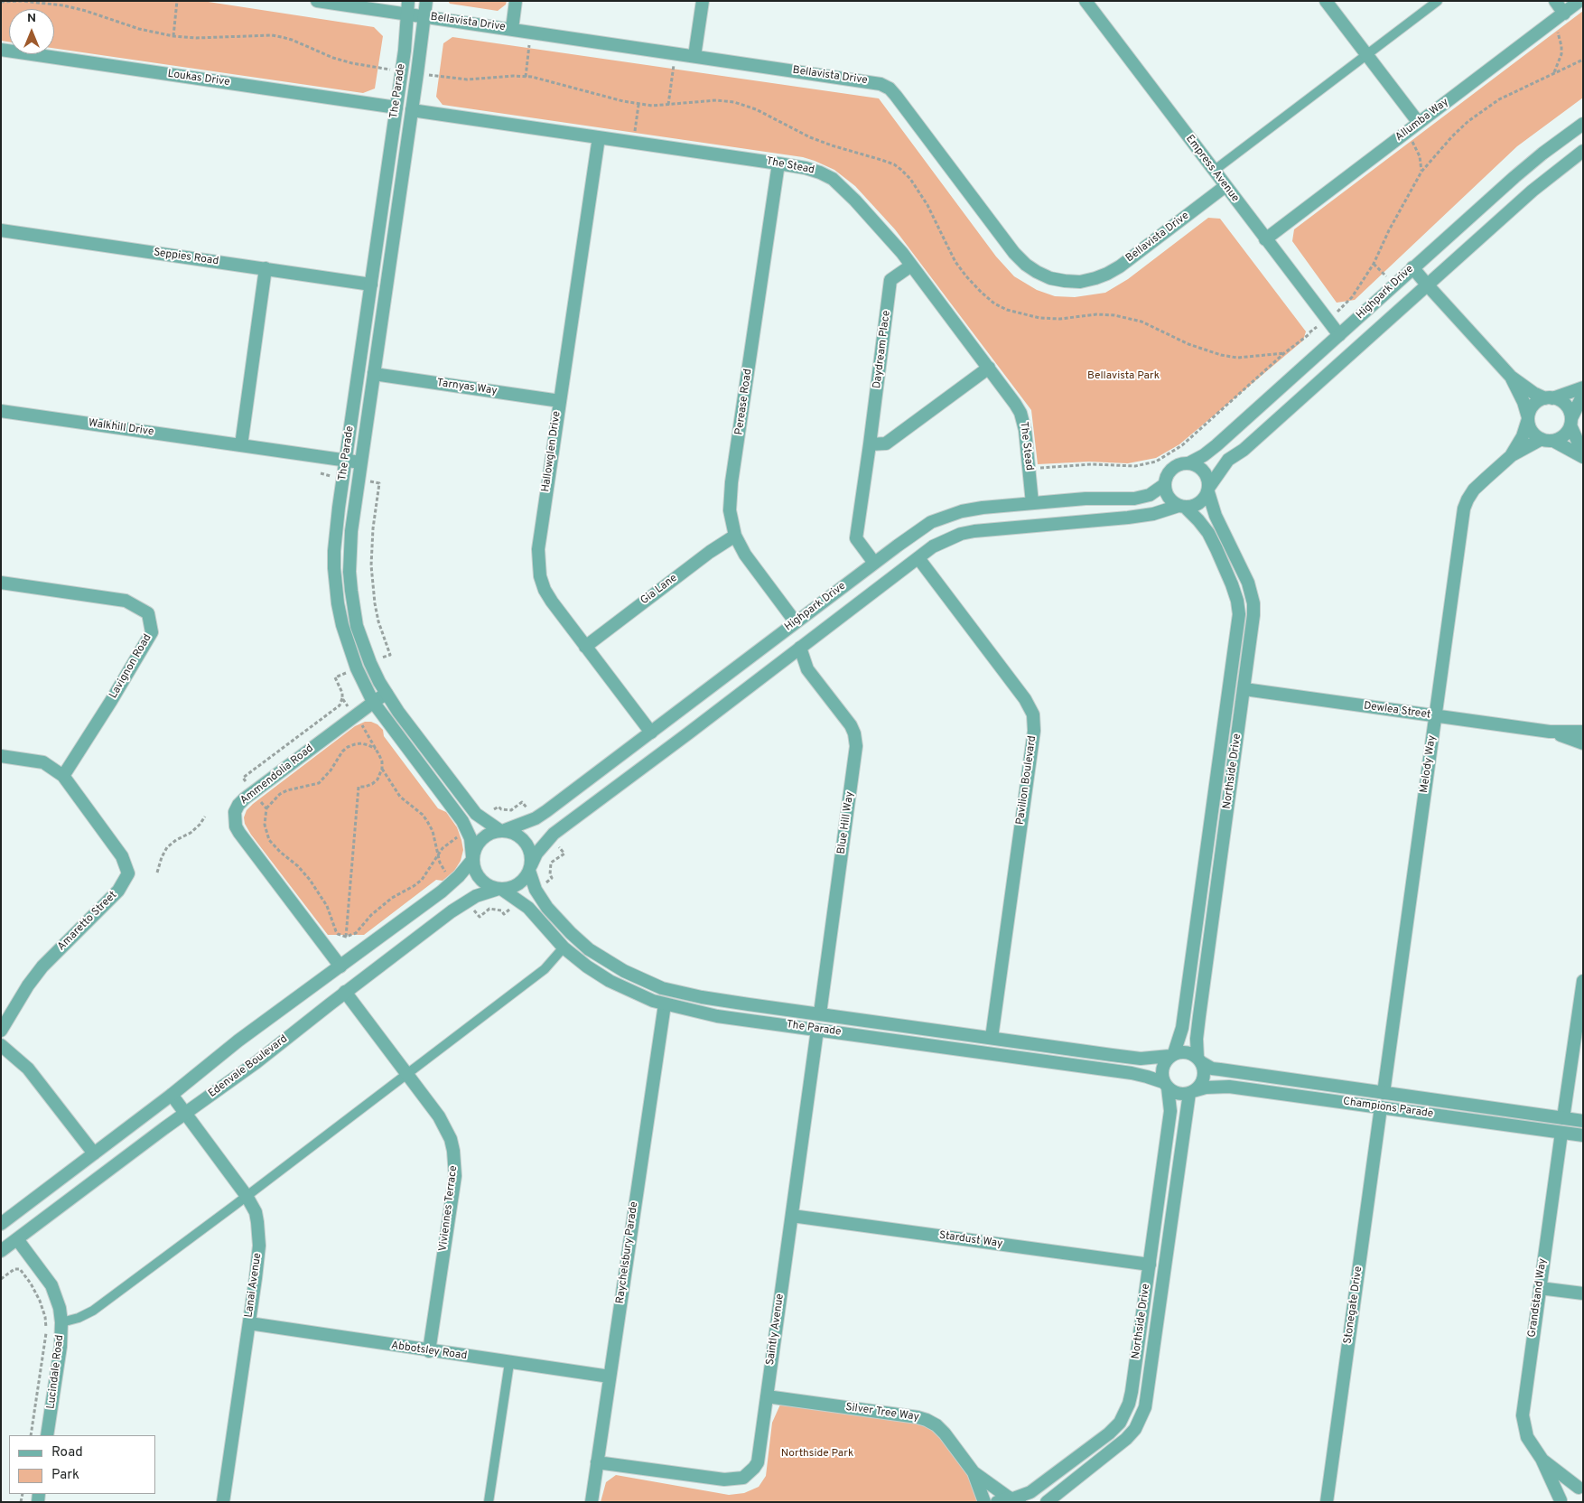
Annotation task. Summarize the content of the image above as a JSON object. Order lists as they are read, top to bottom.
{
  "streets": {
    "street": [
      "Bellavista Drive",
      "Loukas Drive",
      "The Parade",
      "Allumba Way",
      "The Stead",
      "Empress Avenue",
      "Seppies Road",
      "Highpark Drive",
      "Daydream Place",
      "Tarnyas Way",
      "Perease Road",
      "Walkhill Drive",
      "Hallowglen Drive",
      "Gia Lane",
      "Lavignon Road",
      "Dewlea Street",
      "Melody Way",
      "Northside Drive",
      "Ammendolia Road",
      "Pavilion Boulevard",
      "Blue Hill Way",
      "Amaretto Street",
      "Edenvale Boulevard",
      "Champions Parade",
      "Viviennes Terrace",
      "Stardust Way",
      "Raychelsbury Parade",
      "Lanai Avenue",
      "Grandstand Way",
      "Stonegate Drive",
      "Saintly Avenue",
      "Abbotsley Road",
      "Lucindale Road",
      "Silver Tree Way"
    ]
  },
  "crossings": [
    ["Bellavista Drive", "The Parade"],
    ["Bellavista Drive", "Empress Avenue"],
    ["Loukas Drive", "The Parade"],
    ["The Parade", "The Stead"],
    ["The Parade", "Seppies Road"],
    ["The Parade", "Highpark Drive"],
    ["The Parade", "Tarnyas Way"],
    ["The Parade", "Walkhill Drive"],
    ["The Parade", "Northside Drive"],
    ["The Parade", "Ammendolia Road"],
    ["The Parade", "Pavilion Boulevard"],
    ["The Parade", "Blue Hill Way"],
    ["The Parade", "Edenvale Boulevard"],
    ["The Parade", "Champions Parade"],
    ["The Parade", "Raychelsbury Parade"],
    ["The Parade", "Saintly Avenue"],
    ["Allumba Way", "Empress Avenue"],
    ["The Stead", "Highpark Drive"],
    ["The Stead", "Daydream Place"],
    ["The Stead", "Perease Road"],
    ["The Stead", "Hallowglen Drive"],
    ["Empress Avenue", "Highpark Drive"],
    ["Highpark Drive", "Daydream Place"],
    ["Highpark Drive", "Perease Road"],
    ["Highpark Drive", "Hallowglen Drive"],
    ["Highpark Drive", "Northside Drive"],
    ["Highpark Drive", "Pavilion Boulevard"],
    ["Highpark Drive", "Blue Hill Way"],
    ["Highpark Drive", "Edenvale Boulevard"],
    ["Tarnyas Way", "Hallowglen Drive"],
    ["Perease Road", "Gia Lane"],
    ["Hallowglen Drive", "Gia Lane"],
    ["Lavignon Road", "Amaretto Street"],
    ["Dewlea Street", "Melody Way"],
    ["Dewlea Street", "Northside Drive"],
    ["Melody Way", "Champions Parade"],
    ["Northside Drive", "Champions Parade"],
    ["Northside Drive", "Stardust Way"],
    ["Northside Drive", "Silver Tree Way"],
    ["Edenvale Boulevard", "Viviennes Terrace"],
    ["Edenvale Boulevard", "Lanai Avenue"],
    ["Edenvale Boulevard", "Lucindale Road"],
    ["Champions Parade", "Grandstand Way"],
    ["Champions Parade", "Stonegate Drive"],
    ["Viviennes Terrace", "Abbotsley Road"],
    ["Stardust Way", "Saintly Avenue"],
    ["Raychelsbury Parade", "Saintly Avenue"],
    ["Raychelsbury Parade", "Abbotsley Road"],
    ["Lanai Avenue", "Abbotsley Road"],
    ["Saintly Avenue", "Silver Tree Way"]
  ],
  "parks": ["Bellavista Park", "Northside Park"],
  "legend": ["Road", "Park"],
  "north": "top"
}
